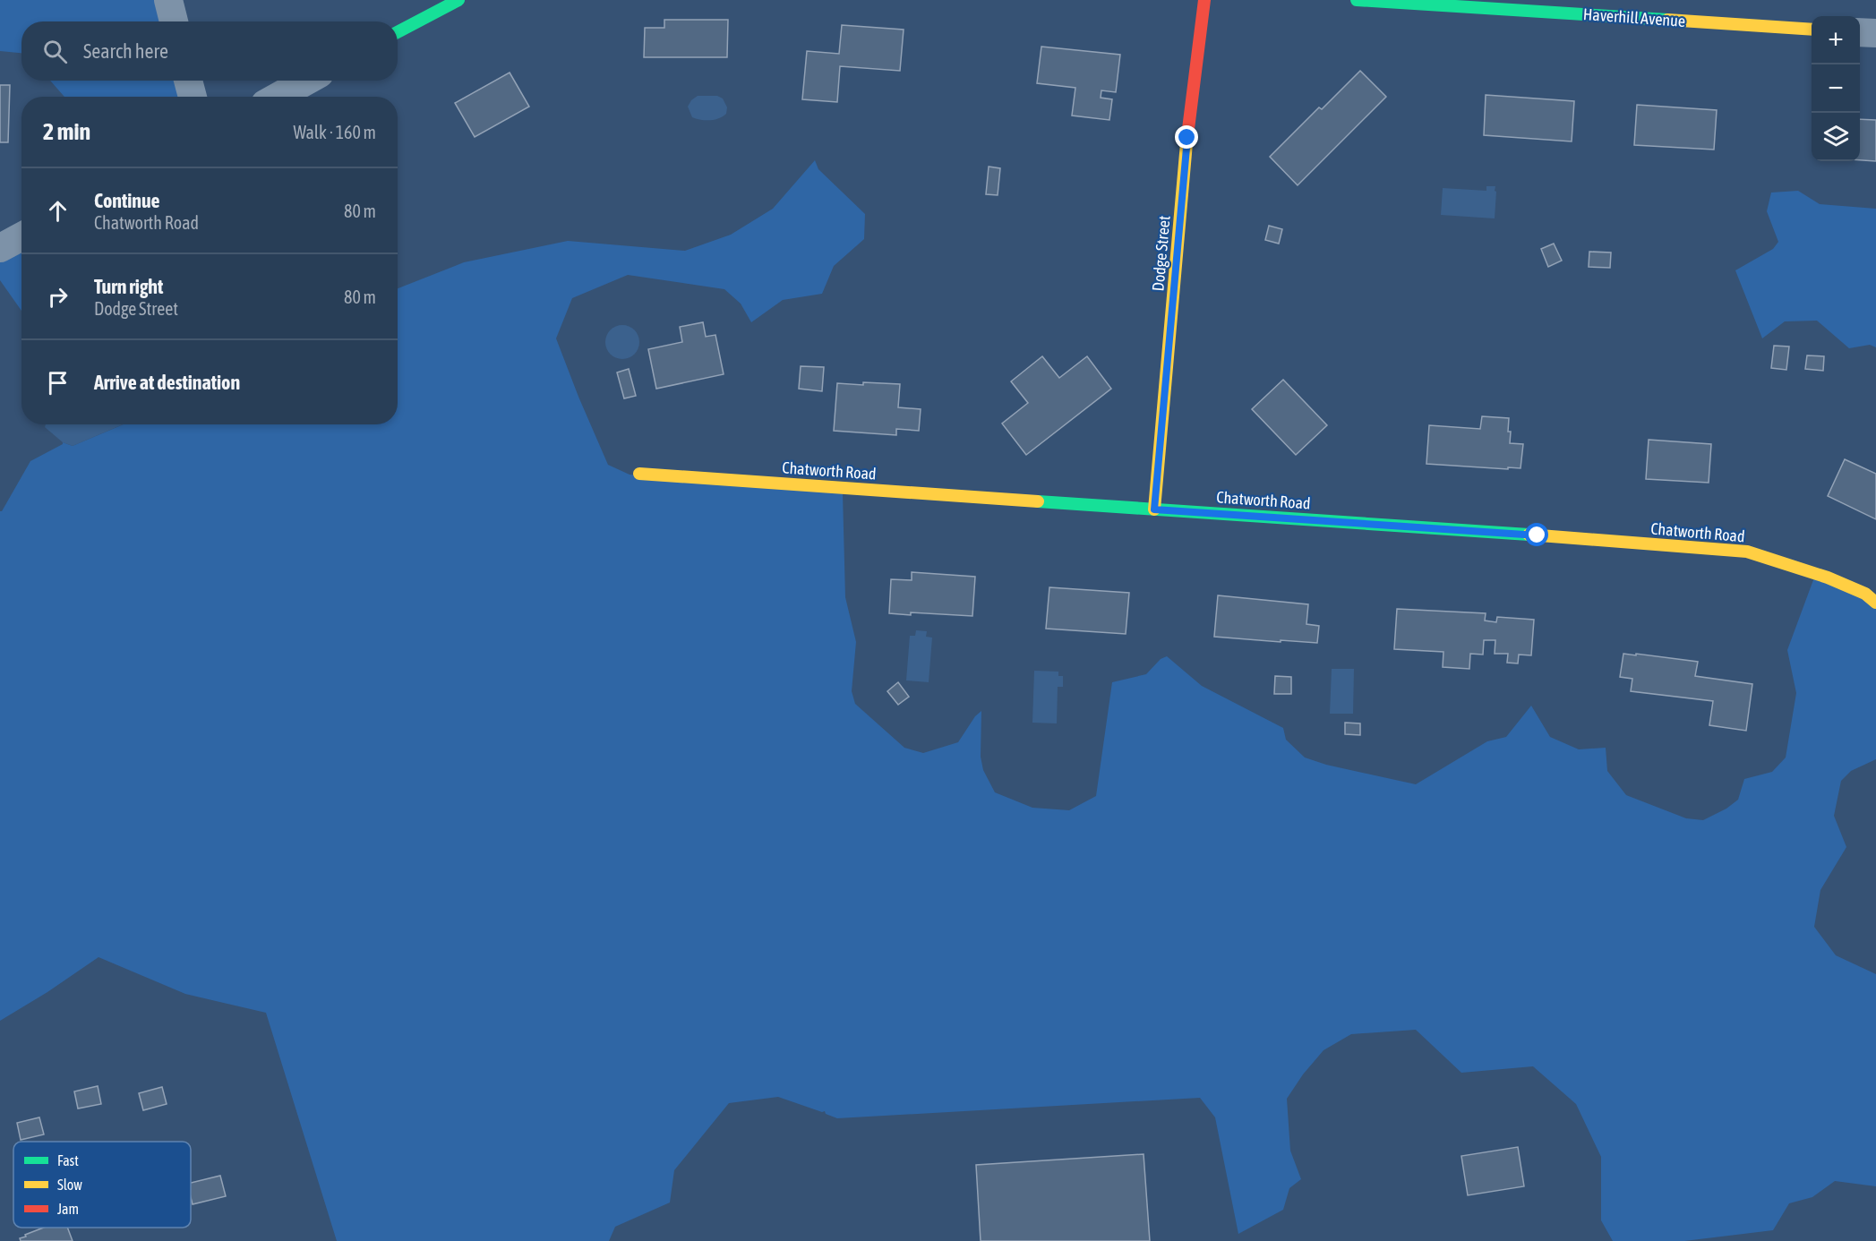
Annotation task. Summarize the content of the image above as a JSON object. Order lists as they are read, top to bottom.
{
  "streets": {
    "street": ["Haverhill Avenue", "Dodge Street", "Chatworth Road"]
  },
  "crossings": [
    ["Dodge Street", "Chatworth Road"]
  ],
  "legend": ["Fast", "Slow", "Jam"],
  "page": {
    "map_buttons": ["+", "−"],
    "search": "Search here",
    "heading": ["2 min", "Walk · 160 m"],
    "list": [
      ["Continue", "Chatworth Road", "80 m"],
      ["Turn right", "Dodge Street", "80 m"],
      "Arrive at destination"
    ]
  }
}
